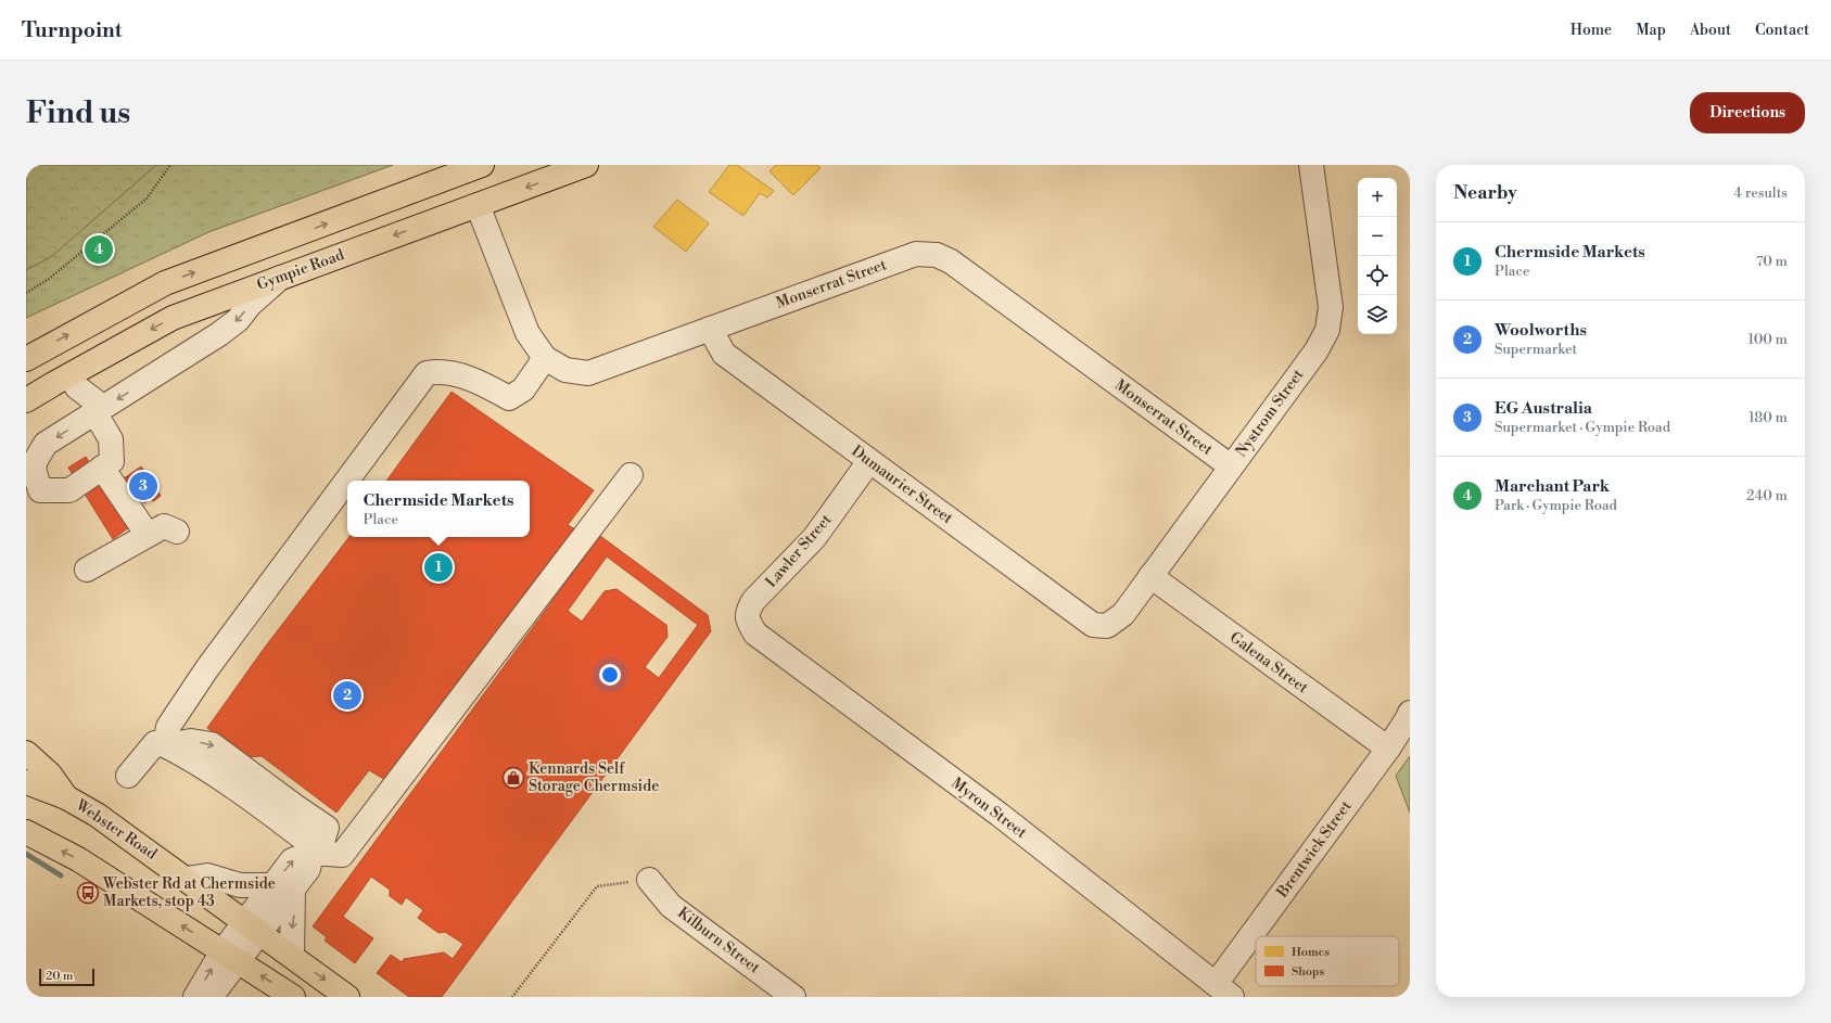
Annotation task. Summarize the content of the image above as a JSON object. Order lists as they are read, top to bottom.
{
  "streets": {
    "main road": ["Gympie Road", "Webster Road"],
    "street": [
      "Monserrat Street",
      "Nystrom Street",
      "Dumaurier Street",
      "Lawler Street",
      "Galena Street",
      "Myron Street",
      "Brentwick Street",
      "Kilburn Street"
    ]
  },
  "crossings": [
    ["Gympie Road", "Monserrat Street"],
    ["Monserrat Street", "Nystrom Street"],
    ["Monserrat Street", "Dumaurier Street"],
    ["Nystrom Street", "Dumaurier Street"],
    ["Nystrom Street", "Galena Street"],
    ["Dumaurier Street", "Lawler Street"],
    ["Lawler Street", "Myron Street"],
    ["Galena Street", "Brentwick Street"],
    ["Myron Street", "Brentwick Street"]
  ],
  "places": {
    "shop": ["Kennards Self Storage Chermside"],
    "bus stop": ["Webster Rd at Chermside Markets, stop 43"]
  },
  "legend": ["Homes", "Shops"],
  "scale_bar": "20 m",
  "page": {
    "header": "Turnpoint",
    "nav": [
      "Home",
      "Map",
      "About",
      "Contact"
    ],
    "buttons": "Directions",
    "title": "Find us",
    "heading": ["Nearby", "4 results"],
    "map_buttons": ["+", "−"],
    "list": [
      {
        "mark": "1",
        "name": "Chermside Markets",
        "note": "Place",
        "value": "70 m"
      },
      {
        "mark": "2",
        "name": "Woolworths",
        "note": "Supermarket",
        "value": "100 m"
      },
      {
        "mark": "3",
        "name": "EG Australia",
        "note": "Supermarket · Gympie Road",
        "value": "180 m"
      },
      {
        "mark": "4",
        "name": "Marchant Park",
        "note": "Park · Gympie Road",
        "value": "240 m"
      }
    ],
    "pins": [
      "4",
      "3",
      "1",
      "2"
    ],
    "popup": ["Chermside Markets", "Place"],
    "scale": "20 m"
  }
}
